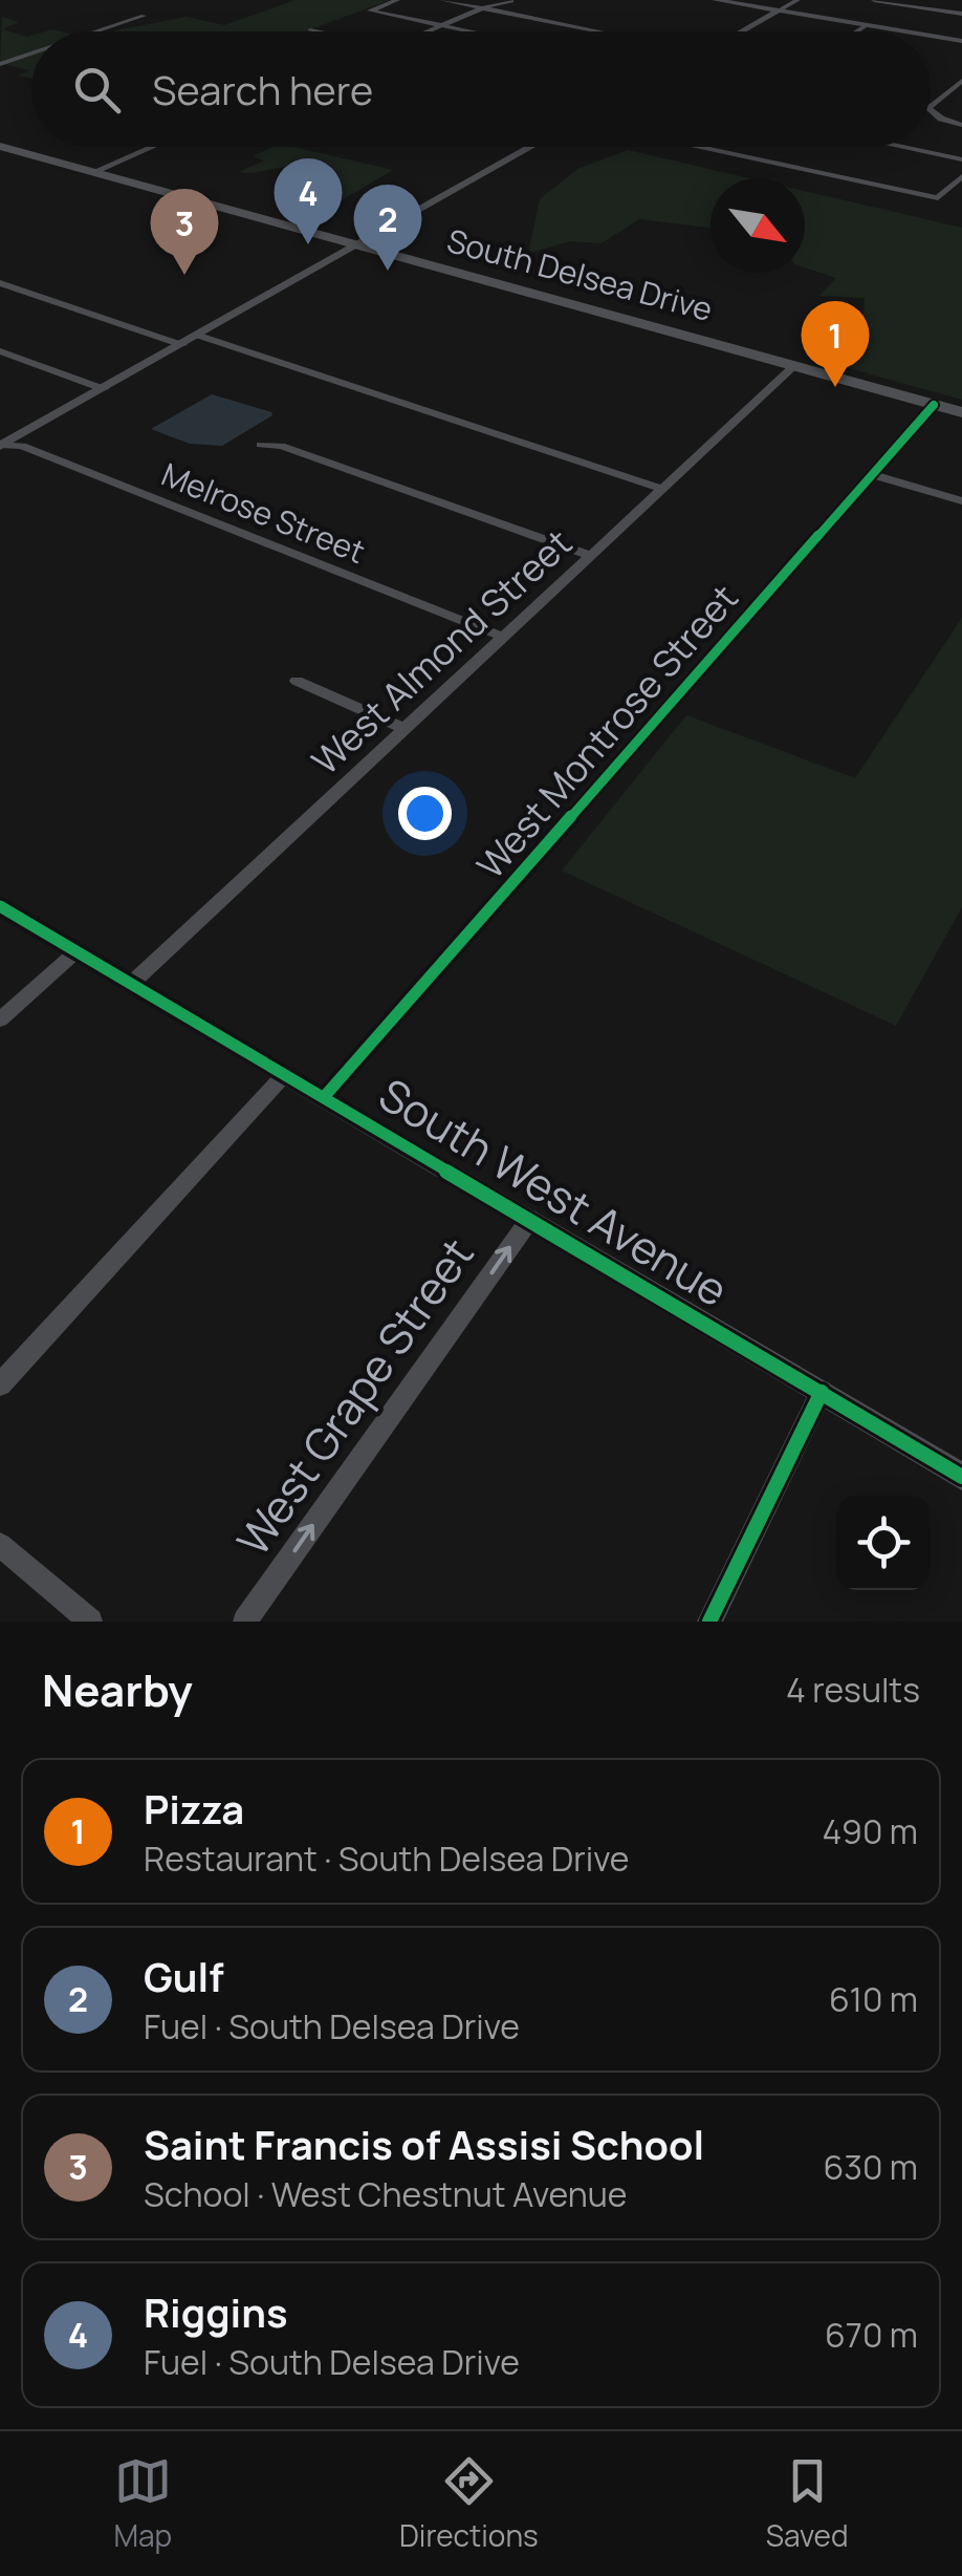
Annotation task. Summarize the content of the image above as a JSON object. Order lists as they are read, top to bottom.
{
  "streets": {
    "main road": ["South Delsea Drive"],
    "street": [
      "Melrose Street",
      "West Almond Street",
      "West Montrose Street",
      "South West Avenue",
      "West Grape Street"
    ]
  },
  "crossings": [
    ["South Delsea Drive", "West Almond Street"],
    ["South Delsea Drive", "West Montrose Street"],
    ["Melrose Street", "West Almond Street"],
    ["West Almond Street", "South West Avenue"],
    ["West Montrose Street", "South West Avenue"],
    ["South West Avenue", "West Grape Street"]
  ],
  "one_way": ["West Grape Street"],
  "north": "bottom right",
  "page": {
    "search": "Search here",
    "pins": [
      "4",
      "2",
      "3",
      "1"
    ],
    "heading": ["Nearby", "4 results"],
    "list": [
      {
        "mark": "1",
        "name": "Pizza",
        "note": "Restaurant · South Delsea Drive",
        "value": "490 m"
      },
      {
        "mark": "2",
        "name": "Gulf",
        "note": "Fuel · South Delsea Drive",
        "value": "610 m"
      },
      {
        "mark": "3",
        "name": "Saint Francis of Assisi School",
        "note": "School · West Chestnut Avenue",
        "value": "630 m"
      },
      {
        "mark": "4",
        "name": "Riggins",
        "note": "Fuel · South Delsea Drive",
        "value": "670 m"
      }
    ],
    "nav": ["Map", "Directions", "Saved"]
  }
}
